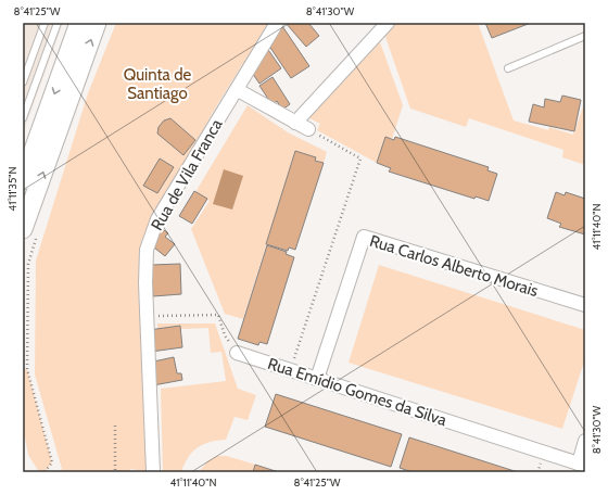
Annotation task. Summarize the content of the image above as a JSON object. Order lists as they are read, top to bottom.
{
  "streets": {
    "street": ["Rua de Vila Franca", "Rua Carlos Alberto Morais", "Rua Emídio Gomes da Silva"]
  },
  "crossings": [
    ["Rua Carlos Alberto Morais", "Rua Emídio Gomes da Silva"]
  ],
  "parks": ["Quinta de Santiago"],
  "coordinates": [
    "8°41'25\"W",
    "8°41'30\"W",
    "41°11'35\"N",
    "41°11'40\"N"
  ]
}
